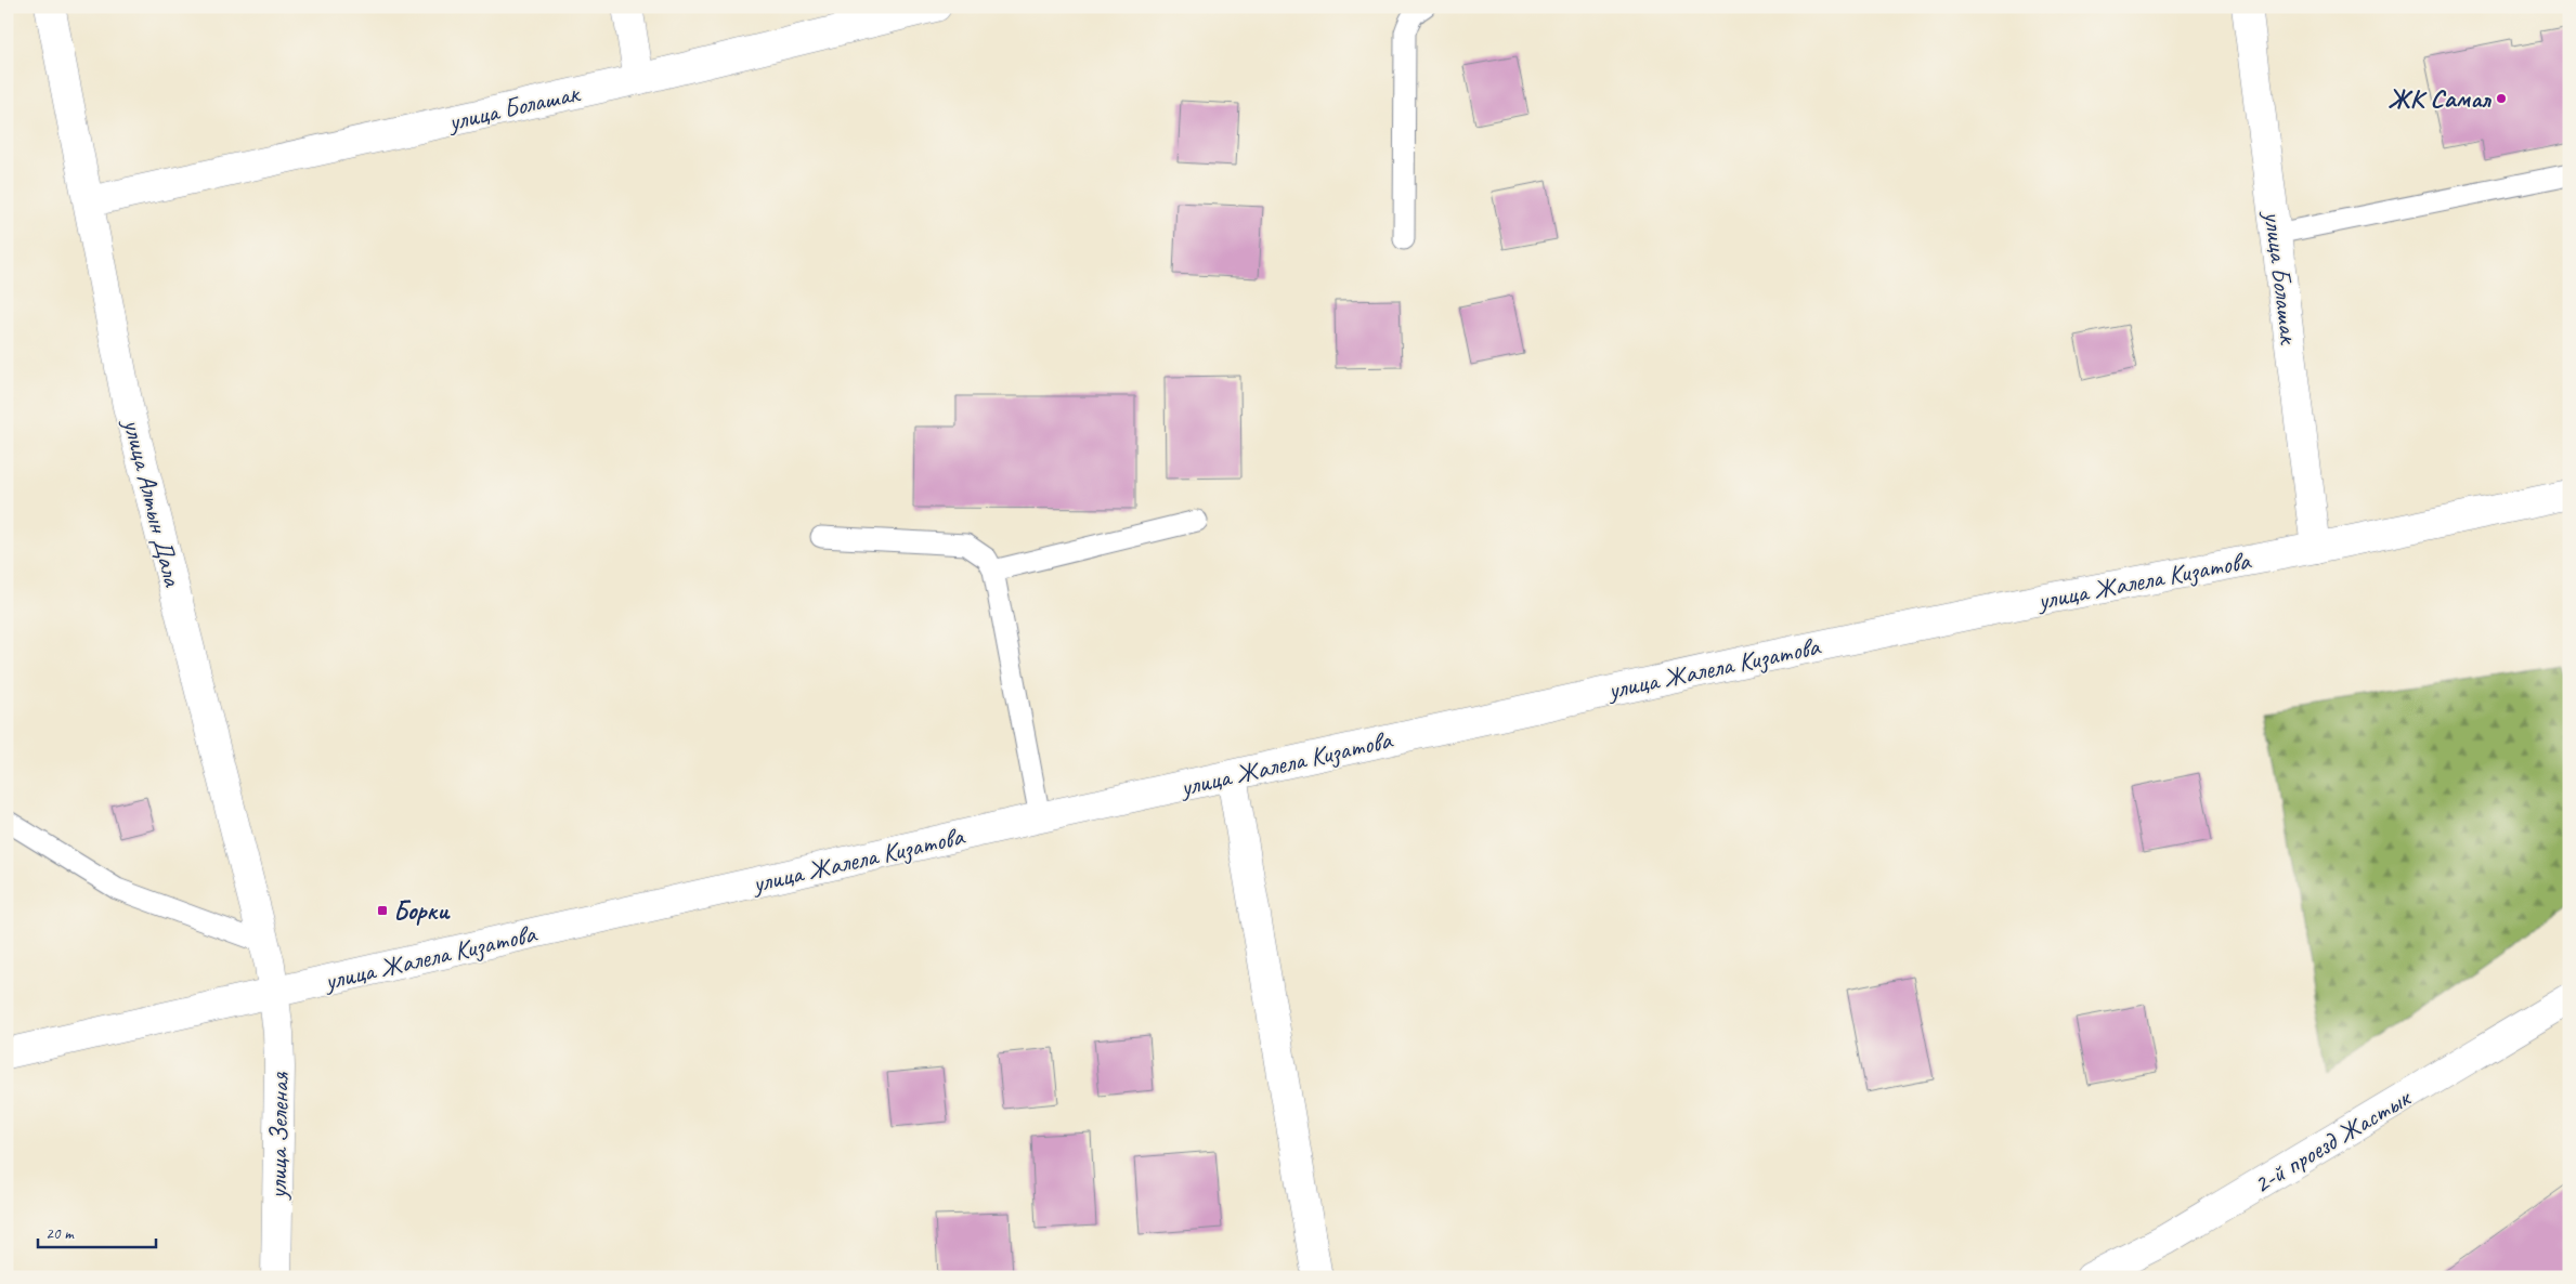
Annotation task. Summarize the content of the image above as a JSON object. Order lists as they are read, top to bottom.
{
  "streets": {
    "street": [
      "улица Болашак",
      "улица Алтын Дала",
      "улица Жалела Кизатова",
      "улица Зеленая",
      "2-й проезд Жастык"
    ]
  },
  "crossings": [
    ["улица Болашак", "улица Алтын Дала"],
    ["улица Болашак", "улица Жалела Кизатова"],
    ["улица Алтын Дала", "улица Жалела Кизатова"],
    ["улица Алтын Дала", "улица Зеленая"],
    ["улица Жалела Кизатова", "улица Зеленая"]
  ],
  "places": {
    "other": ["ЖК Самал"],
    "transit": ["Борки"]
  },
  "scale_bar": "20 m"
}
